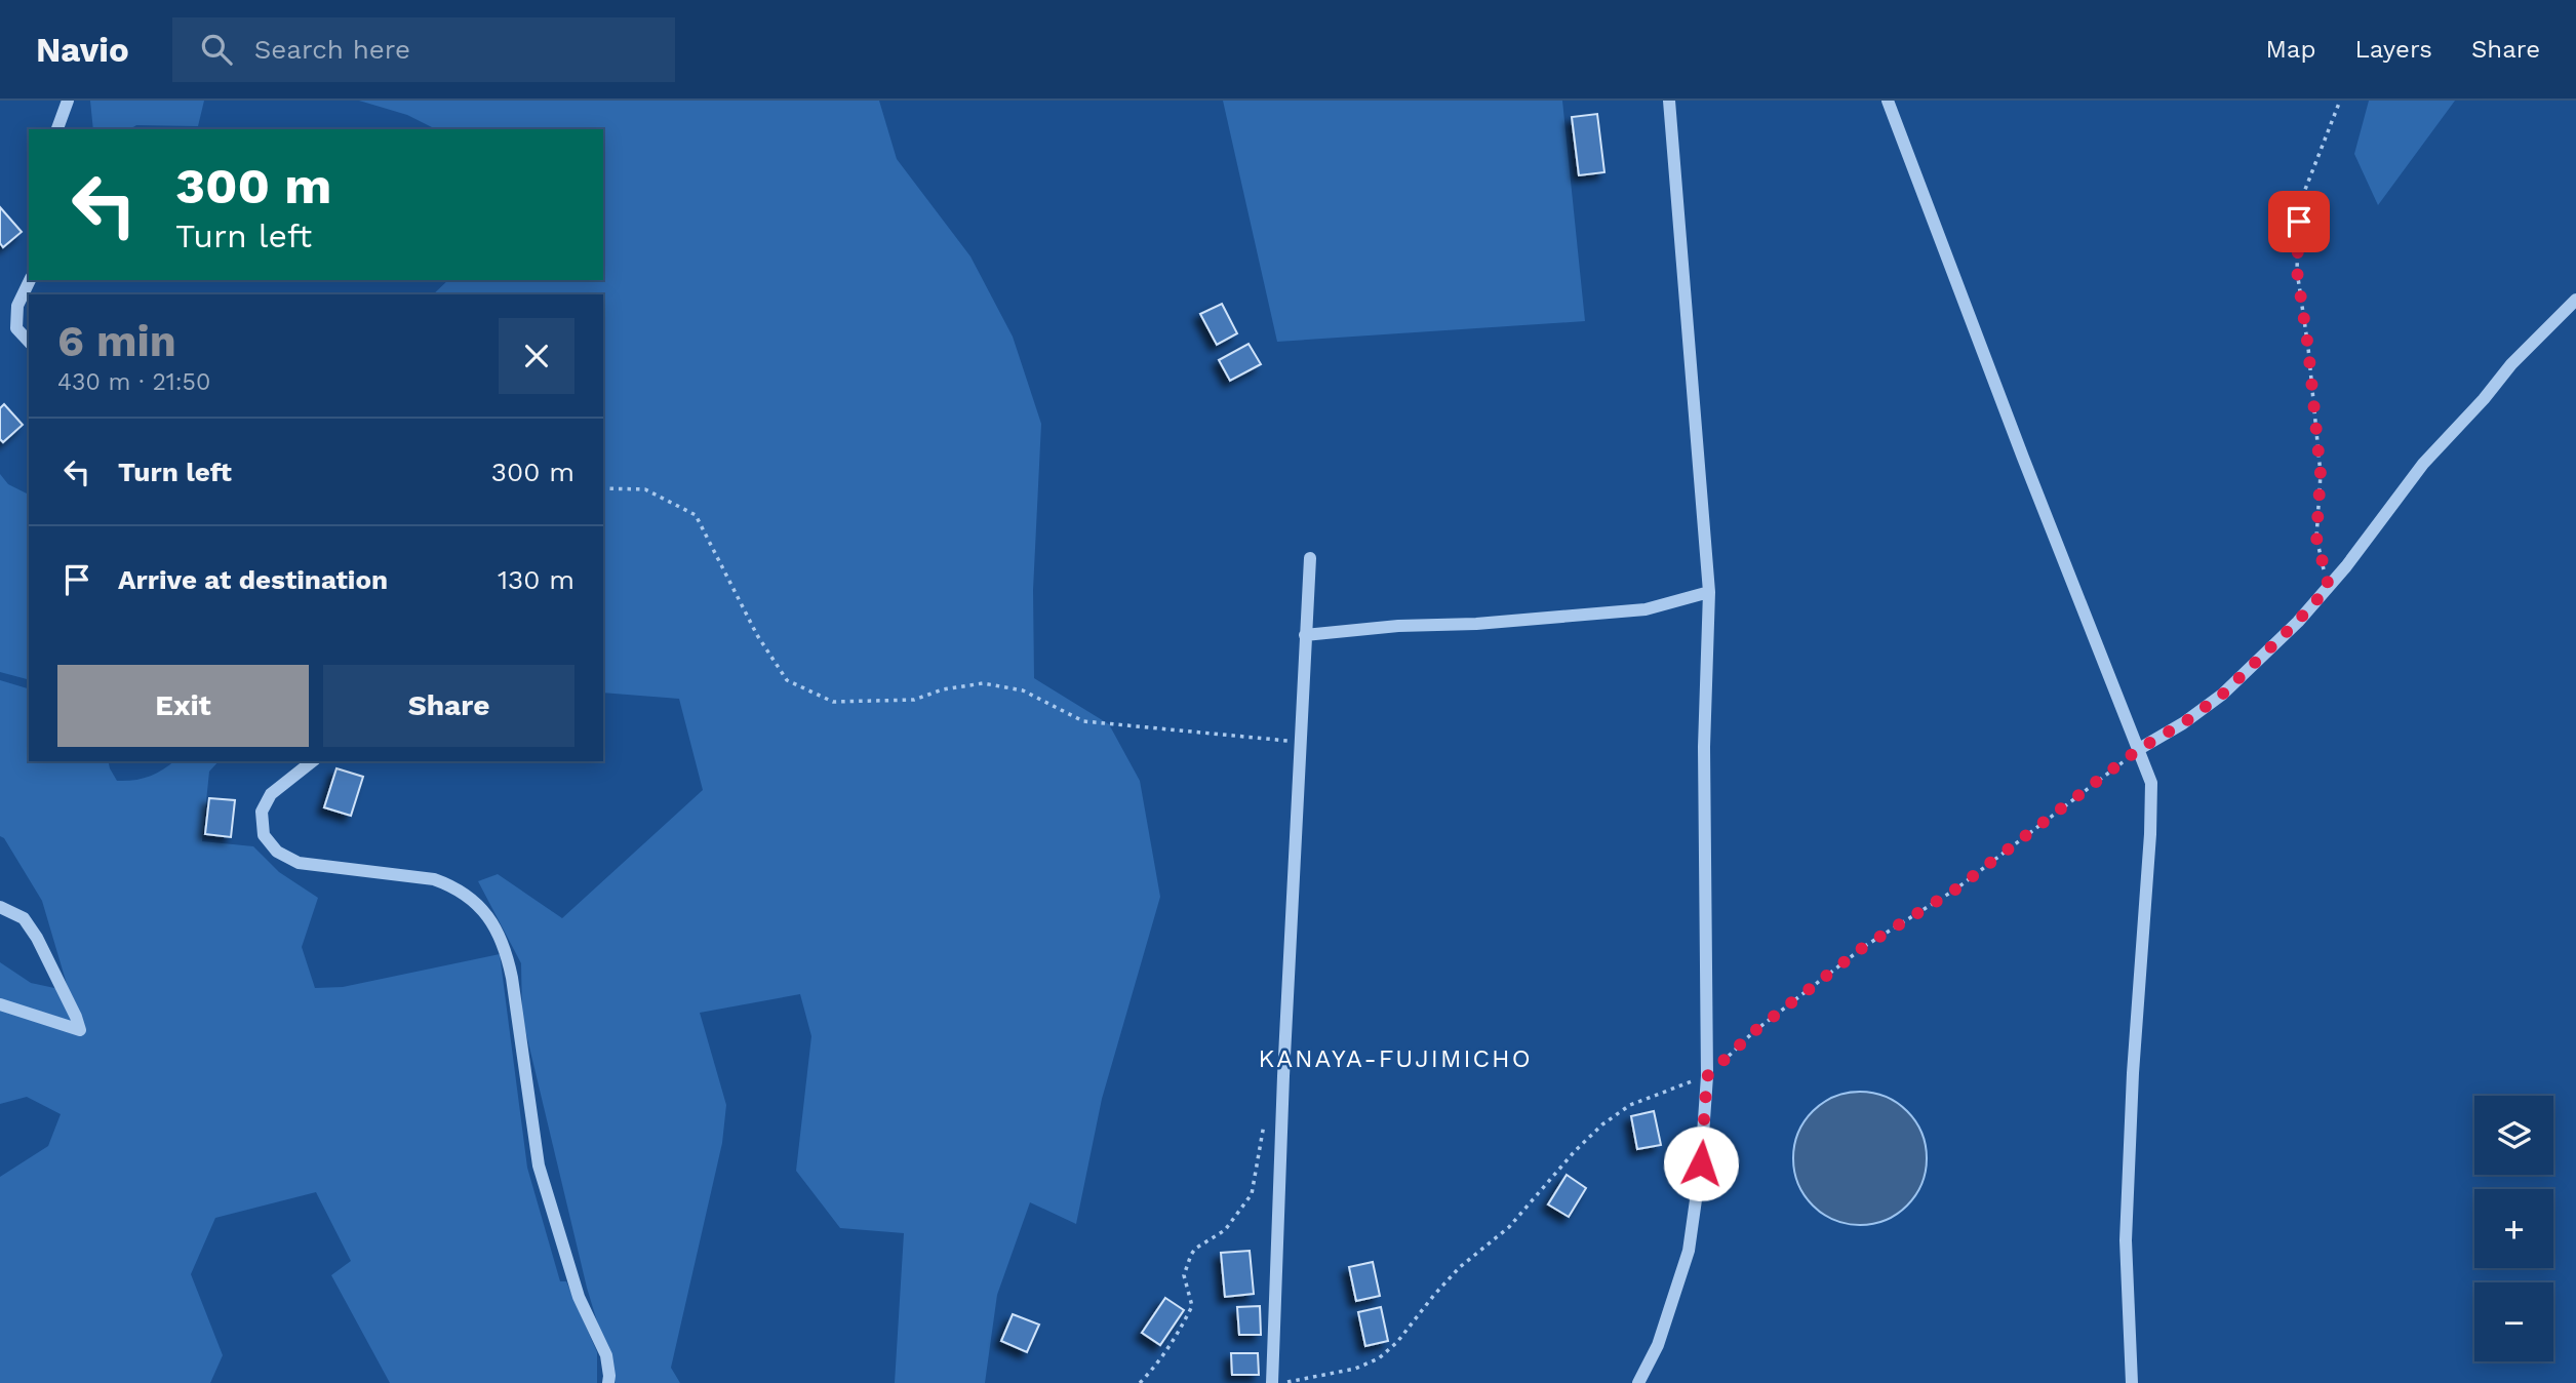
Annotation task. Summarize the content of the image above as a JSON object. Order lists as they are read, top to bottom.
{
  "districts": ["KANAYA-FUJIMICHO"],
  "page": {
    "header": "Navio",
    "search": "Search here",
    "nav": ["Map", "Layers", "Share"],
    "turn": ["300 m", "Turn left"],
    "heading": ["6 min", "430 m · 21:50"],
    "list": [
      {
        "name": "Turn left",
        "value": "300 m"
      },
      {
        "name": "Arrive at destination",
        "value": "130 m"
      }
    ],
    "buttons": ["Exit", "Share"],
    "map_buttons": ["+", "−"]
  }
}
